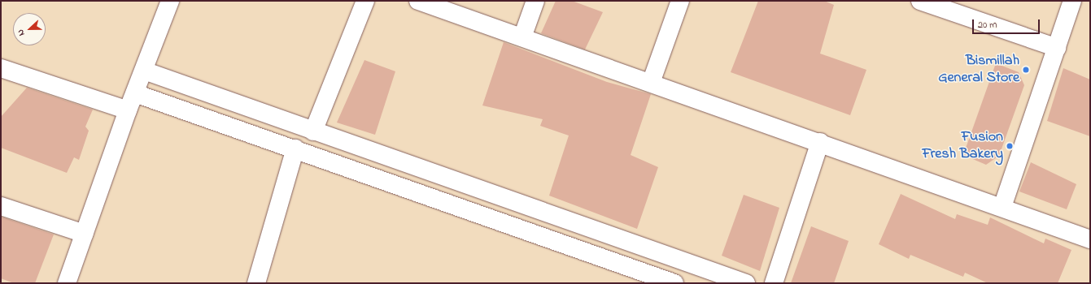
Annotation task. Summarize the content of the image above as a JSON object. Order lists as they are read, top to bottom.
{
  "places": ["Bismillah General Store", "Fusion Fresh Bakery"],
  "scale_bar": "20 m",
  "north": "left"
}
